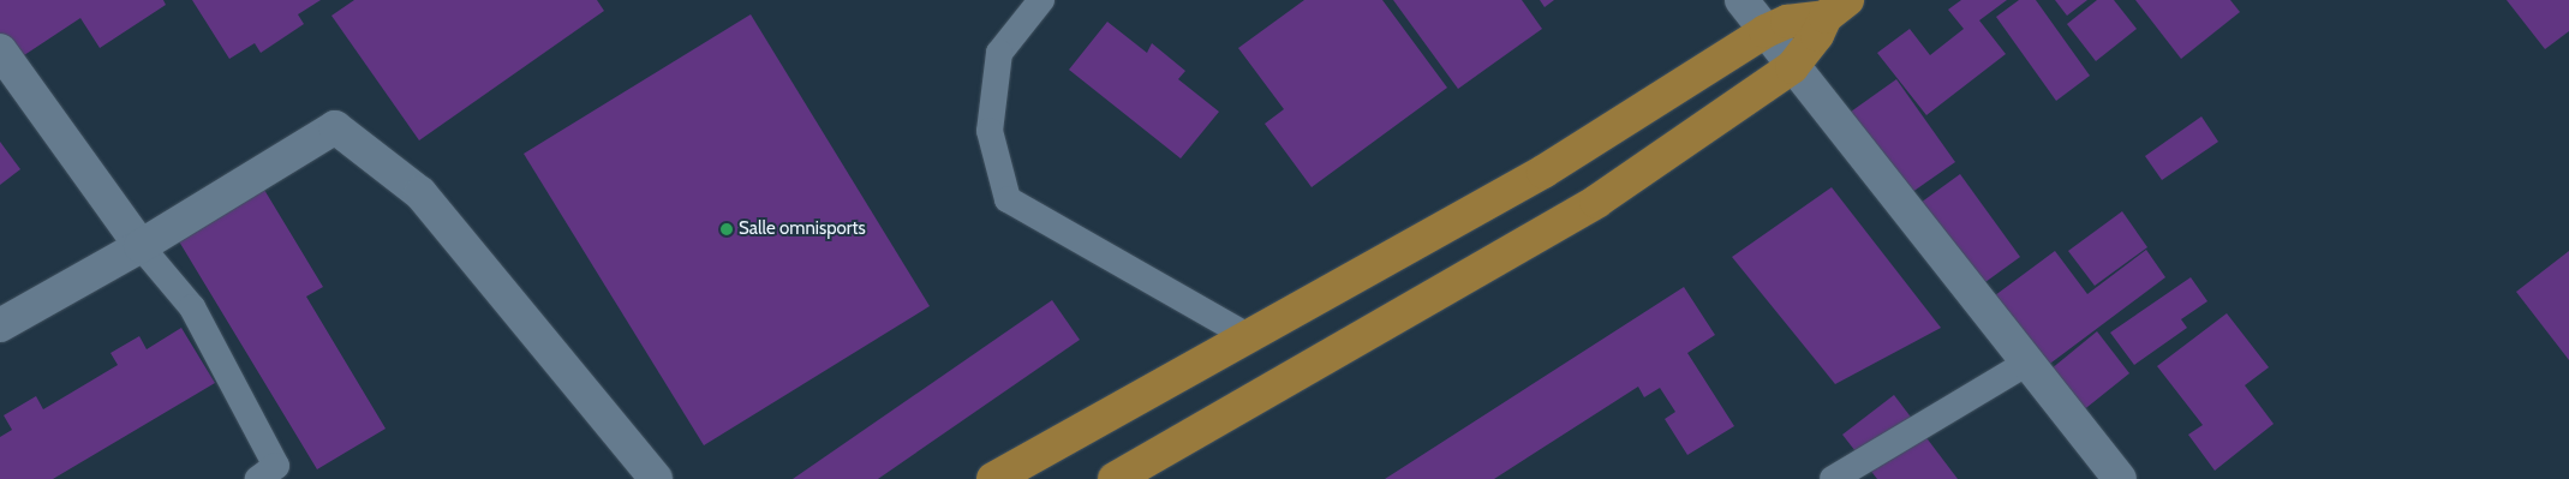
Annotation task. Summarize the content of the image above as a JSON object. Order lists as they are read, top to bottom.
{
  "places": ["Salle omnisports"]
}
